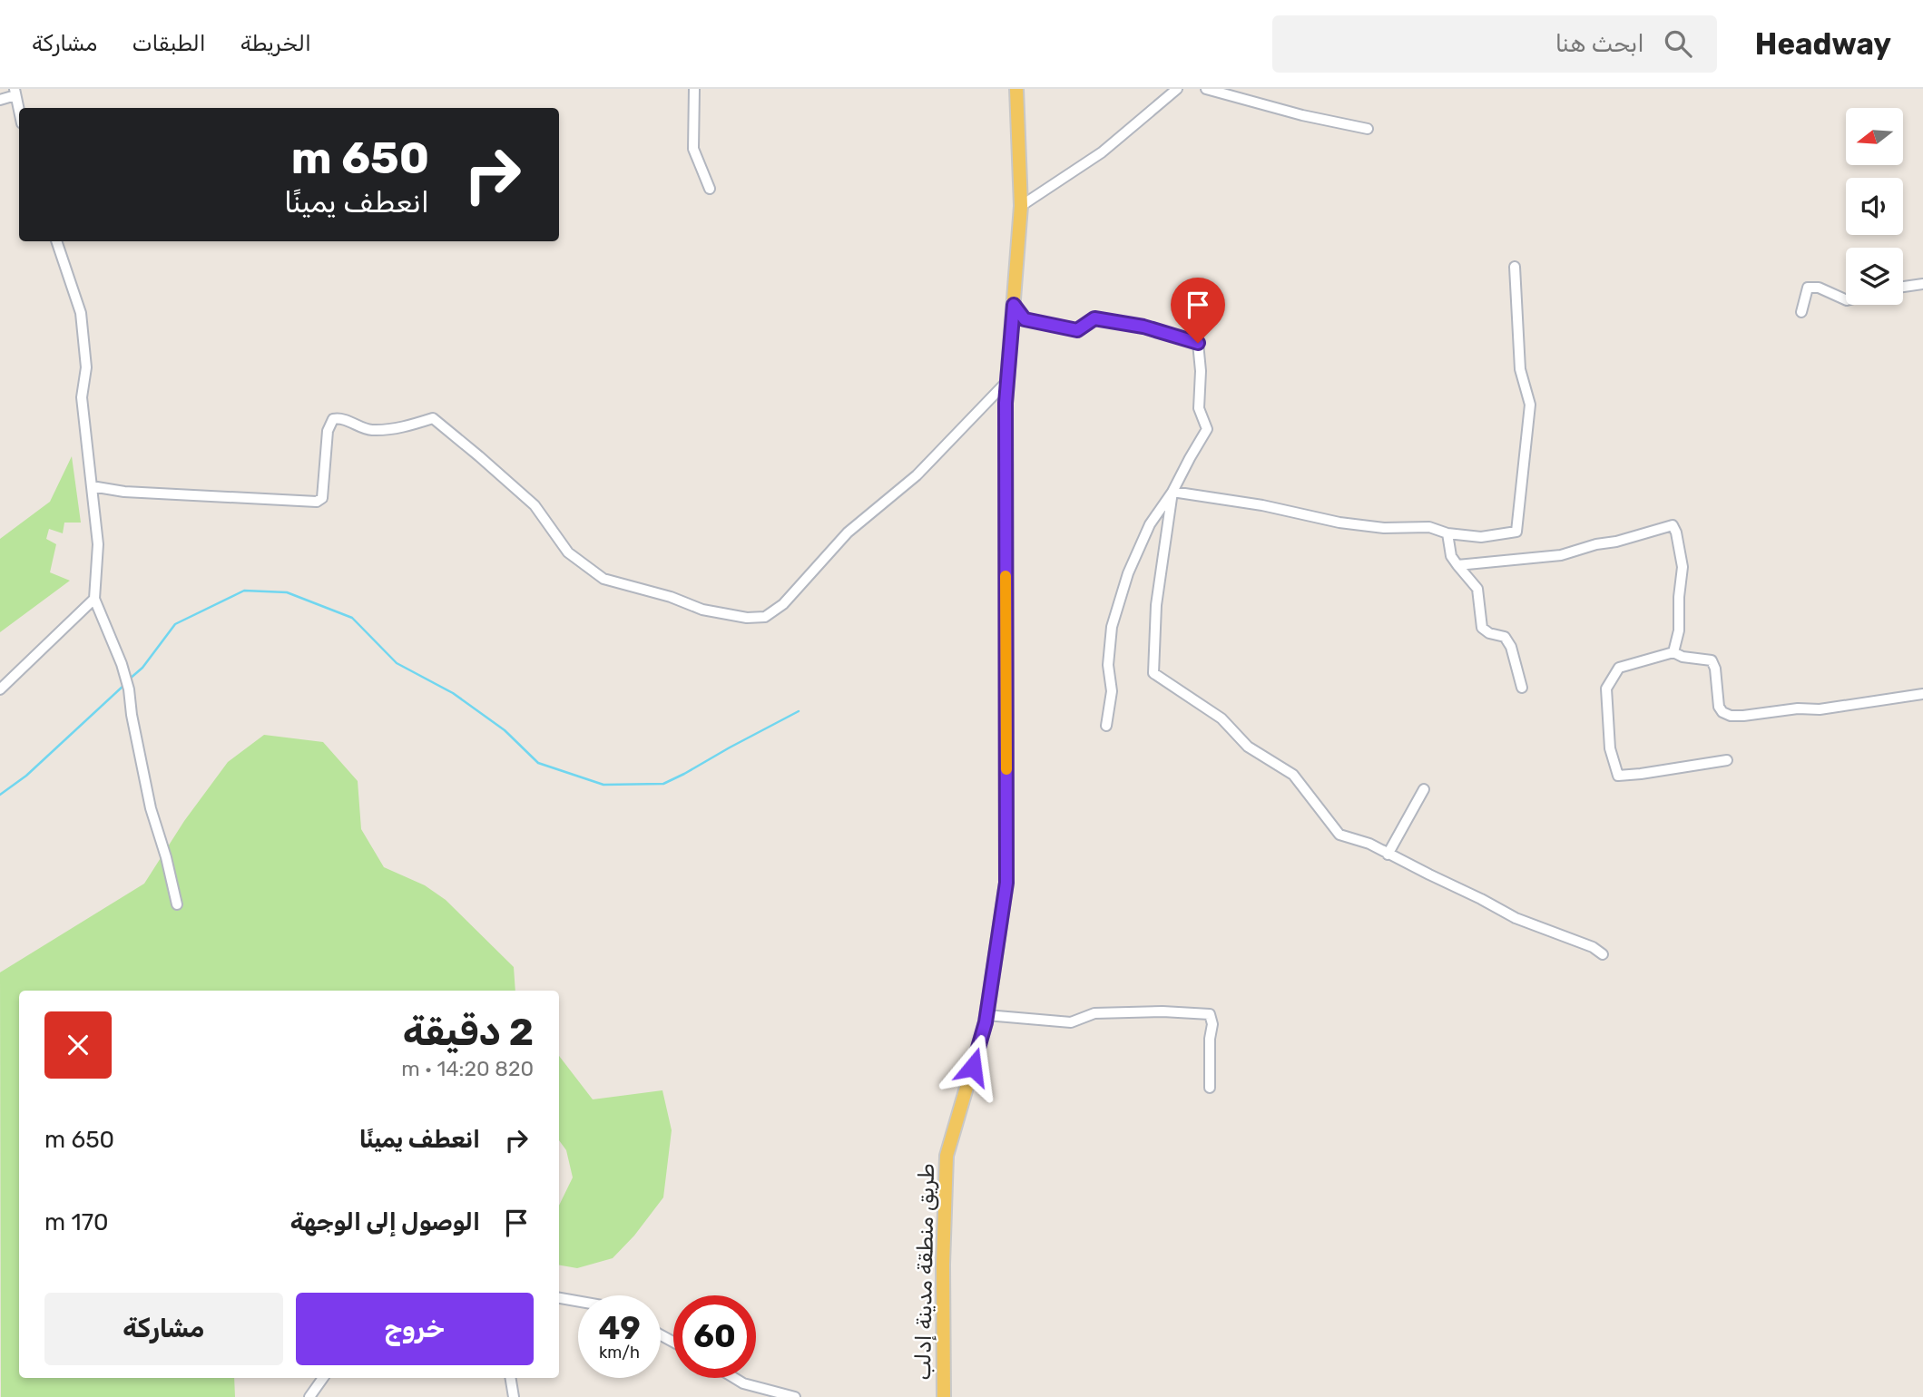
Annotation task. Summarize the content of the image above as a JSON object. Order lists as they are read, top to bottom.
{
  "streets": {
    "main road": ["طريق منطقة مدينة إدلب"]
  },
  "north": "left",
  "page": {
    "header": "Headway",
    "search": "ابحث هنا",
    "nav": ["الخريطة", "الطبقات", "مشاركة"],
    "turn": ["650 m", "انعطف يمينًا"],
    "heading": ["2 دقيقة", "820 m · 14:20"],
    "list": [
      {
        "name": "انعطف يمينًا",
        "value": "650 m"
      },
      {
        "name": "الوصول إلى الوجهة",
        "value": "170 m"
      }
    ],
    "buttons": ["خروج", "مشاركة"],
    "speed": "49 km/h",
    "limit": "60"
  }
}
